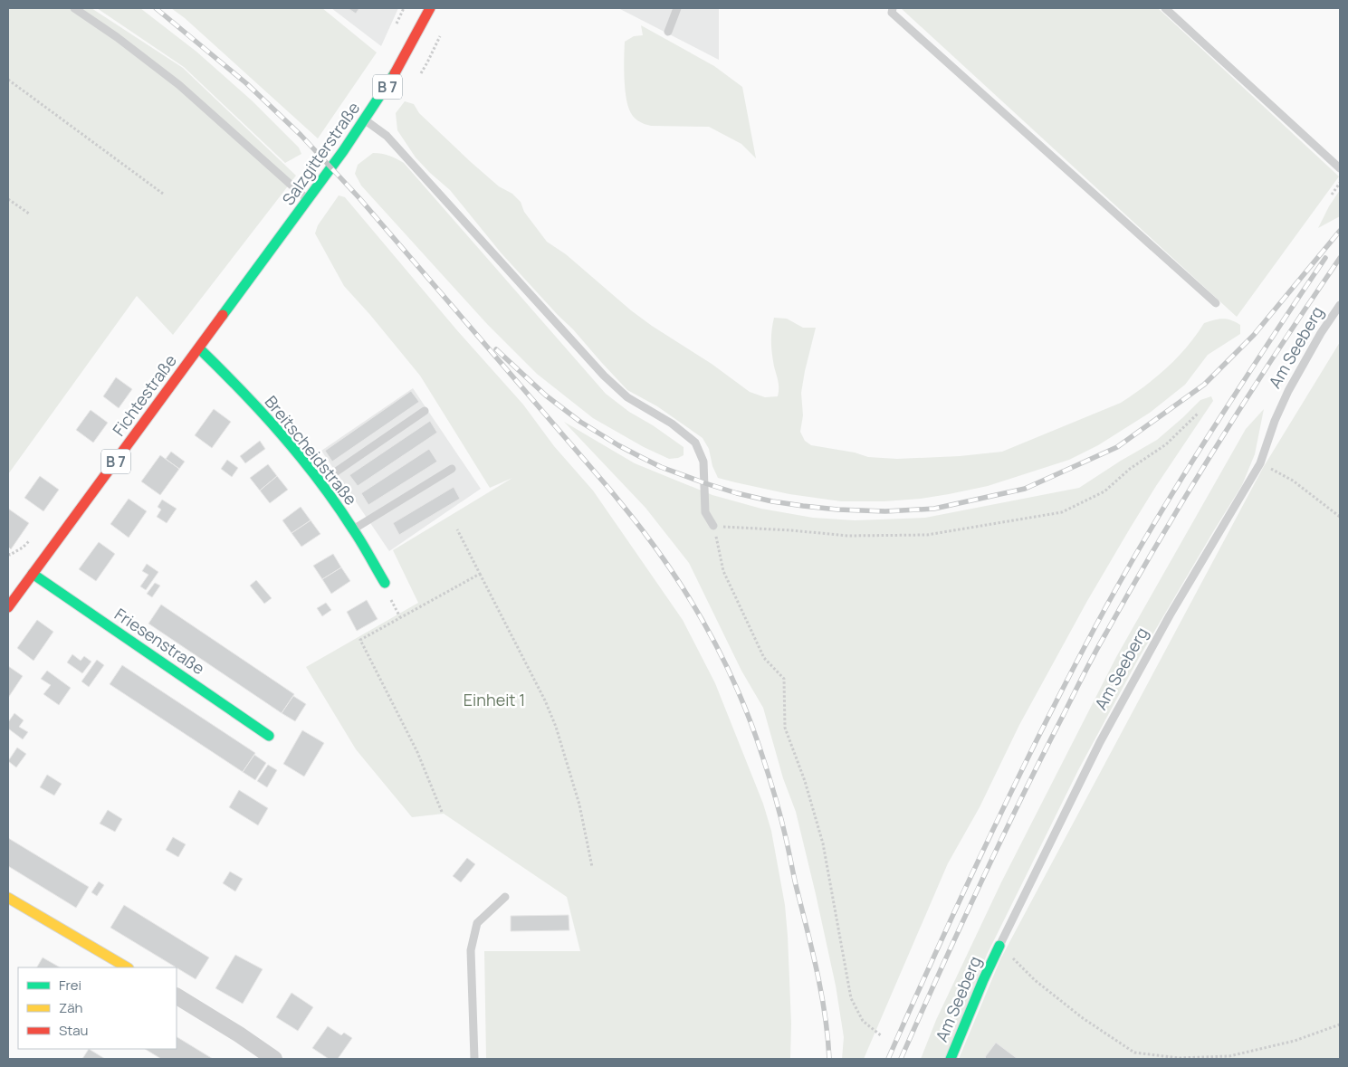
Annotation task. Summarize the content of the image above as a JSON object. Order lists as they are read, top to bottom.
{
  "streets": {
    "street": [
      "B 7",
      "Salzgitterstraße",
      "Am Seeberg",
      "Fichtestraße",
      "Breitscheidstraße",
      "Friesenstraße"
    ]
  },
  "crossings": [
    ["Salzgitterstraße", "Fichtestraße"],
    ["Fichtestraße", "Breitscheidstraße"],
    ["Fichtestraße", "Friesenstraße"]
  ],
  "parks": ["Einheit 1"],
  "legend": ["Frei", "Zäh", "Stau"]
}
